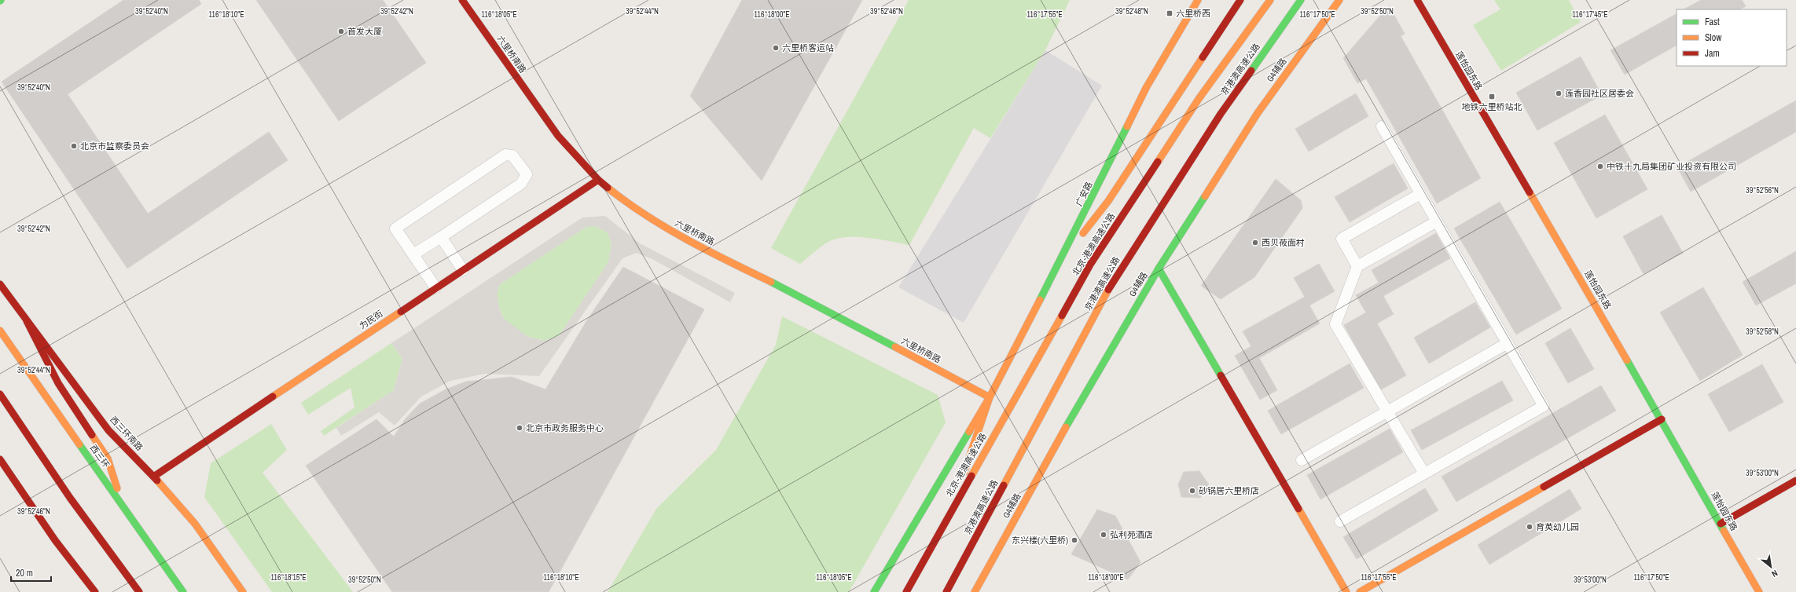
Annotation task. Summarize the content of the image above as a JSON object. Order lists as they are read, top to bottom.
{
  "streets": {
    "main road": [
      "六里桥南路",
      "京港澳高速公路",
      "G4辅路",
      "莲怡园东路",
      "广安路",
      "北京-港澳高速公路",
      "为民街",
      "西三环南路",
      "西三环"
    ]
  },
  "crossings": [
    ["六里桥南路", "广安路"],
    ["六里桥南路", "为民街"],
    ["为民街", "西三环南路"]
  ],
  "places": {
    "transit": ["六里桥西", "地铁六里桥站北"],
    "other": [
      "首发大厦",
      "六里桥客运站",
      "莲香园社区居委会",
      "北京市监察委员会",
      "中铁十九局集团矿业投资有限公司",
      "西贝莜面村",
      "北京市政务服务中心",
      "砂锅居六里桥店",
      "育英幼儿园",
      "弘利苑酒店",
      "东兴楼(六里桥)"
    ]
  },
  "legend": ["Fast", "Slow", "Jam"],
  "scale_bar": "20 m",
  "north": "bottom right",
  "coordinates": [
    "39°52'40\"N",
    "39°52'42\"N",
    "39°52'44\"N",
    "39°52'46\"N",
    "39°52'48\"N",
    "39°52'50\"N",
    "116°18'10\"E",
    "116°18'05\"E",
    "116°18'00\"E",
    "116°17'55\"E",
    "116°17'50\"E",
    "116°17'45\"E",
    "39°52'56\"N",
    "39°52'58\"N",
    "39°53'00\"N",
    "116°18'15\"E"
  ]
}
